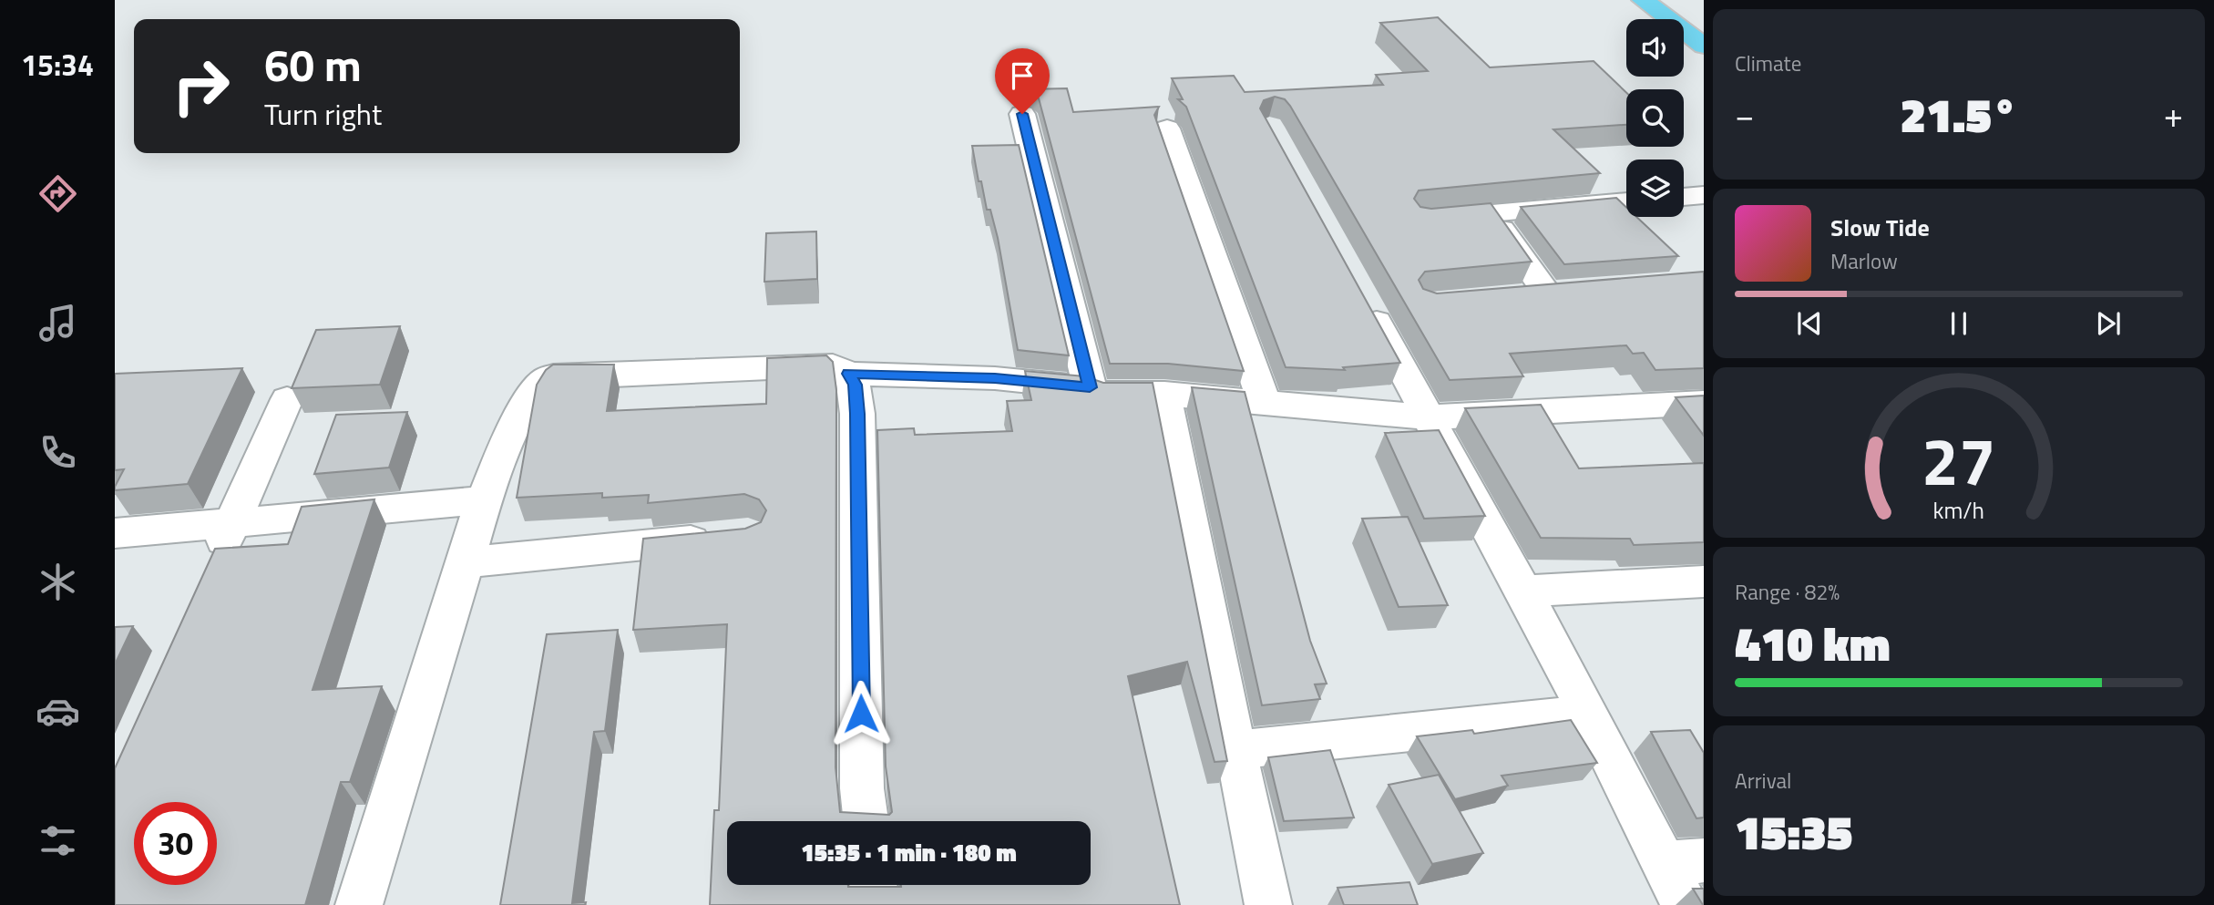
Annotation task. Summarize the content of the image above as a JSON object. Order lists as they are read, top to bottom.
{
  "page": {
    "tabs": "15:34",
    "tile": [
      "Climate",
      ["Range · 82%", "410 km"],
      ["Arrival", "15:35"]
    ],
    "turn": ["60 m", "Turn right"],
    "heat": ["−", "21.5°", "+"],
    "song": ["Slow Tide", "Marlow"],
    "limit": "30",
    "trip": "15:35 · 1 min · 180 m",
    "gauge": ["27", "km/h"]
  }
}
